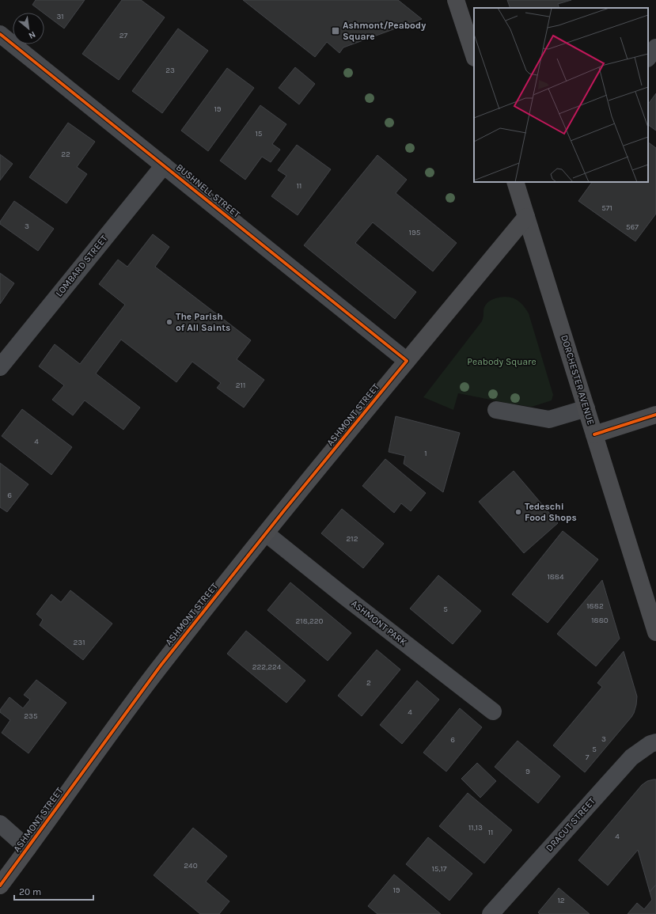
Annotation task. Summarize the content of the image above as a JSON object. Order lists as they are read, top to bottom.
{
  "streets": {
    "main road": ["DORCHESTER AVENUE", "ASHMONT STREET"],
    "street": [
      "BUSHNELL STREET",
      "LOMBARD STREET",
      "ASHMONT PARK",
      "DRACUT STREET"
    ]
  },
  "crossings": [
    ["BUSHNELL STREET", "LOMBARD STREET"],
    ["BUSHNELL STREET", "ASHMONT STREET"],
    ["DORCHESTER AVENUE", "ASHMONT STREET"],
    ["ASHMONT STREET", "ASHMONT PARK"]
  ],
  "parks": ["Peabody Square"],
  "places": {
    "transit": ["Ashmont/Peabody Square"],
    "other": ["The Parish of All Saints", "Tedeschi Food Shops"]
  },
  "house_numbers": [
    "31",
    "27",
    "23",
    "19",
    "15",
    "22",
    "11",
    "571",
    "3",
    "567",
    "195",
    "211",
    "4",
    "1",
    "6",
    "212",
    "1884",
    "1882",
    "5",
    "1880",
    "218,220",
    "231",
    "222,224",
    "2",
    "4",
    "235",
    "3",
    "6",
    "5",
    "7",
    "9",
    "11,13",
    "11",
    "4",
    "240",
    "15,17",
    "19",
    "12"
  ],
  "scale_bar": "20 m",
  "north": "bottom right"
}
